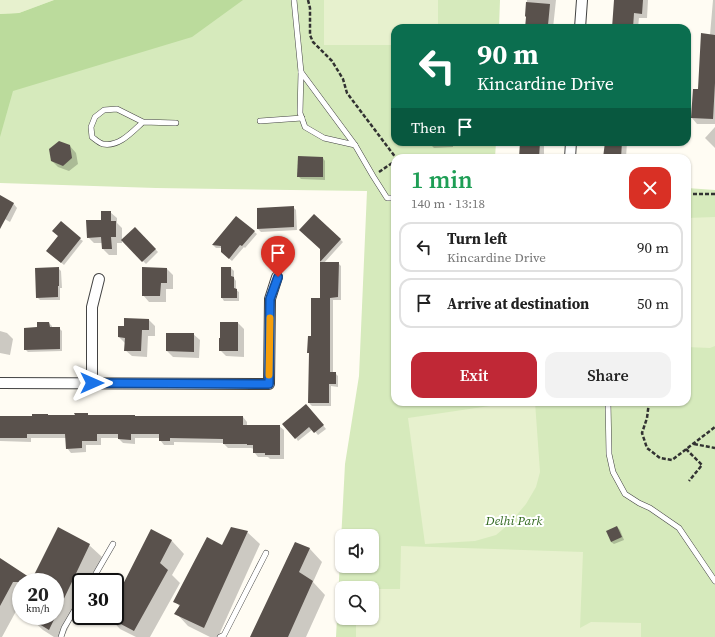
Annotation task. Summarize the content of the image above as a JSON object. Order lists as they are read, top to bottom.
{
  "parks": ["Delhi Park"],
  "page": {
    "turn": ["90 m", "Kincardine Drive"],
    "then": "Then",
    "heading": ["1 min", "140 m · 13:18"],
    "list": [
      {
        "name": "Turn left",
        "note": "Kincardine Drive",
        "value": "90 m"
      },
      {
        "name": "Arrive at destination",
        "value": "50 m"
      }
    ],
    "buttons": ["Exit", "Share"],
    "speed": "20 km/h",
    "limit": "30"
  }
}
